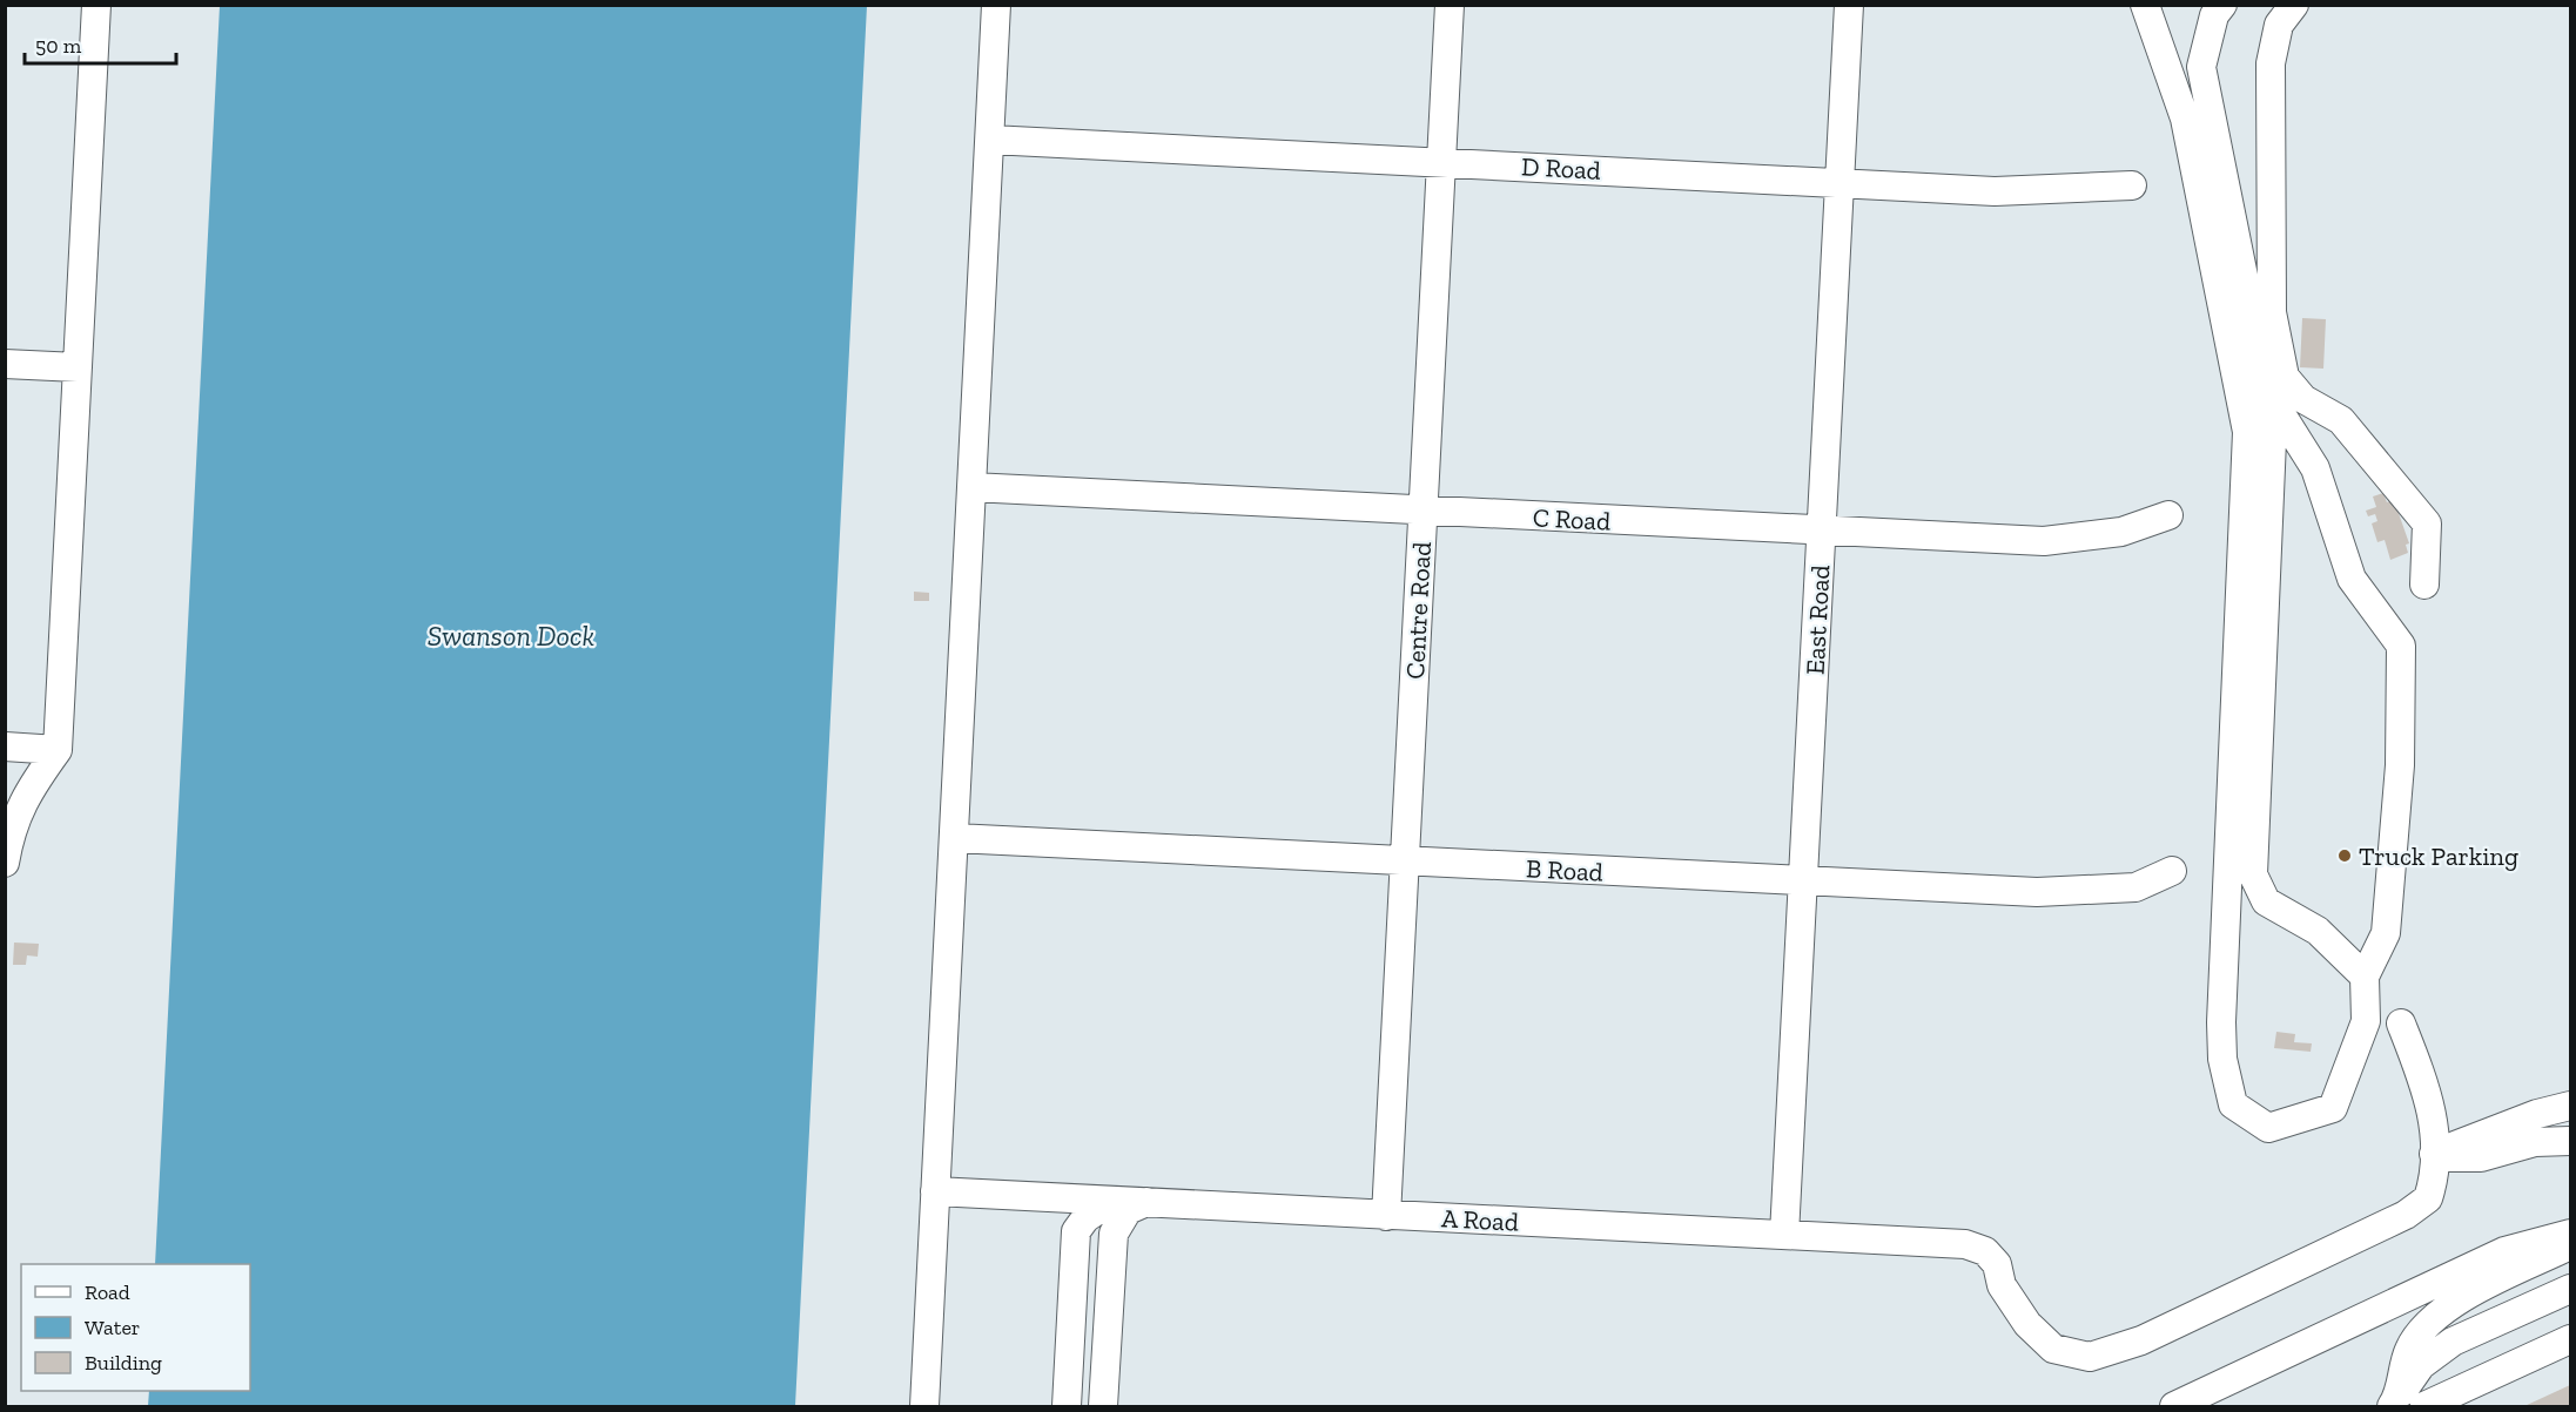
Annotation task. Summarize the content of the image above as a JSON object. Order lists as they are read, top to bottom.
{
  "streets": {
    "street": [
      "D Road",
      "C Road",
      "Centre Road",
      "East Road",
      "B Road",
      "A Road"
    ]
  },
  "crossings": [
    ["D Road", "Centre Road"],
    ["D Road", "East Road"],
    ["C Road", "Centre Road"],
    ["C Road", "East Road"],
    ["Centre Road", "B Road"],
    ["Centre Road", "A Road"],
    ["East Road", "B Road"],
    ["East Road", "A Road"]
  ],
  "water": ["Swanson Dock"],
  "places": ["Truck Parking"],
  "legend": ["Road", "Water", "Building"],
  "scale_bar": "50 m"
}
